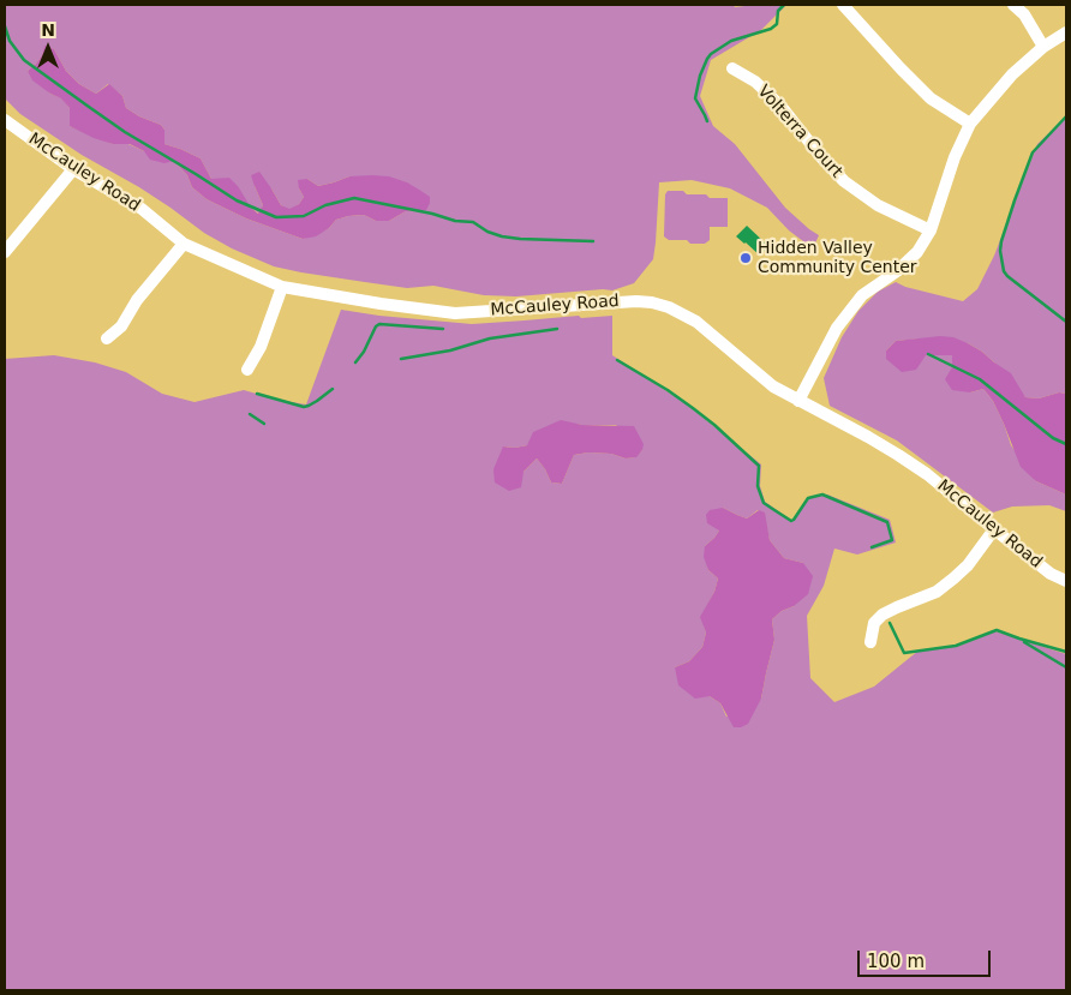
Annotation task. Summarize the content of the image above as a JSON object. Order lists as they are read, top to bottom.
{
  "streets": {
    "street": ["Volterra Court", "McCauley Road"]
  },
  "places": ["Hidden Valley Community Center"],
  "scale_bar": "100 m",
  "north": "top"
}
